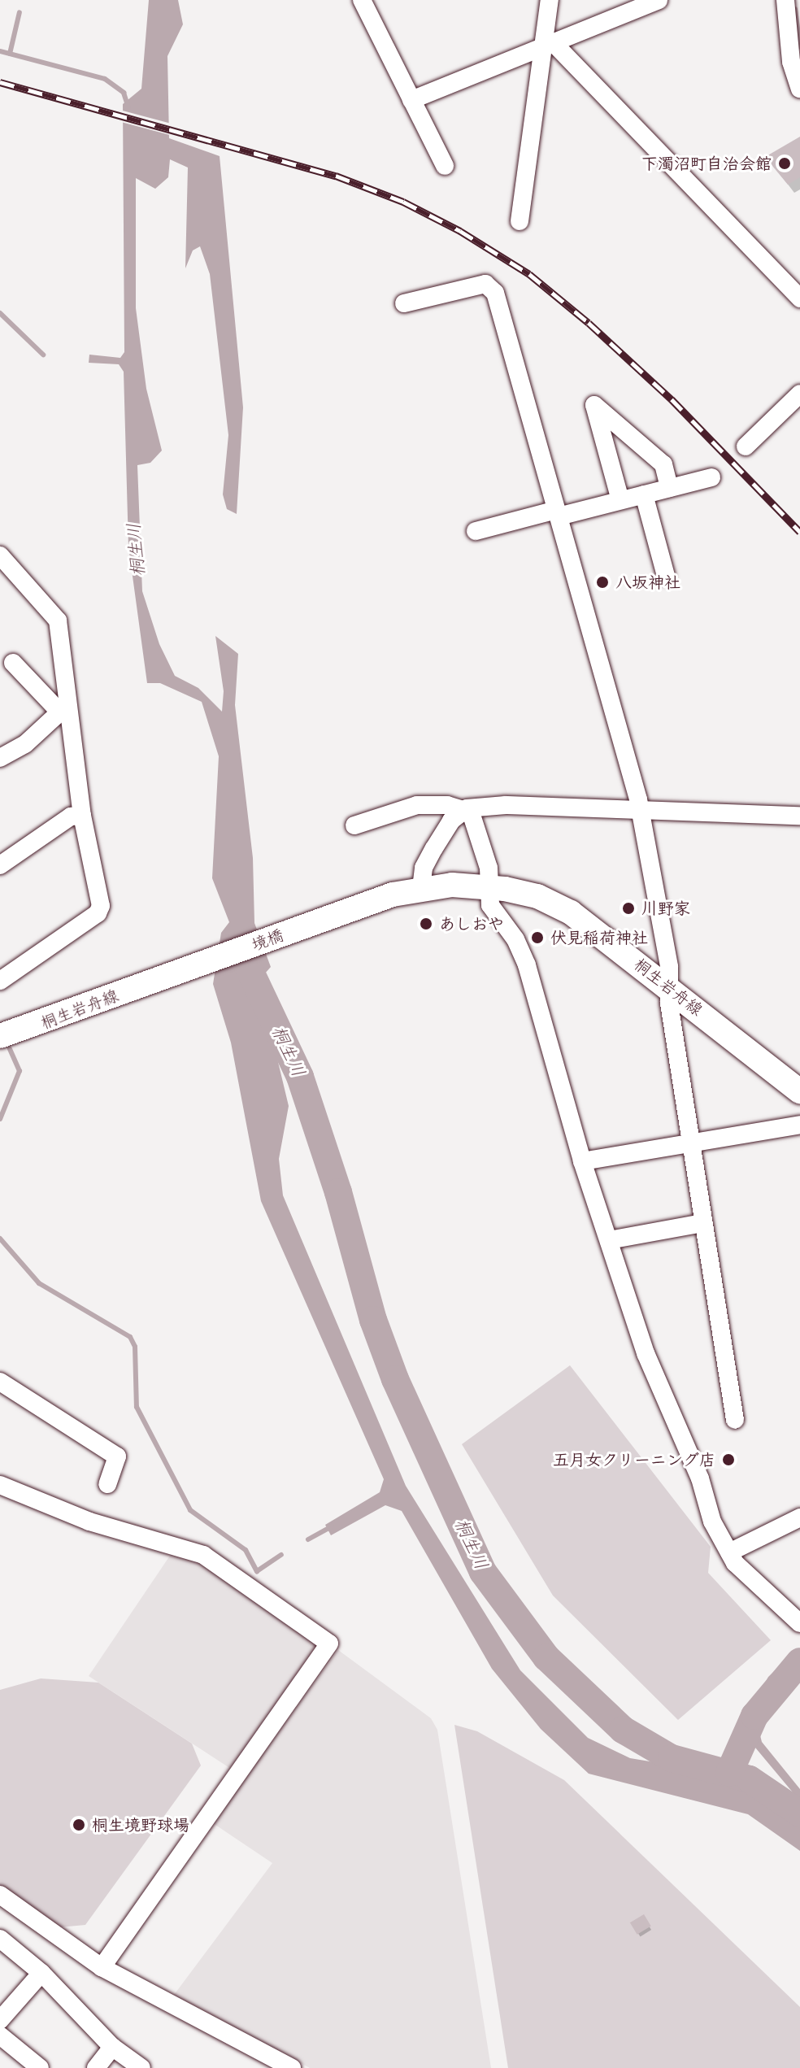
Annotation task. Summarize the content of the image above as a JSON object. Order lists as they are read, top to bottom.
{
  "streets": {
    "main road": ["境橋", "桐生岩舟線"]
  },
  "crossings": [
    ["境橋", "桐生岩舟線"]
  ],
  "water": ["桐生川"],
  "places": [
    "下濁沼町自治会館",
    "八坂神社",
    "川野家",
    "あしおや",
    "伏見稲荷神社",
    "五月女クリーニング店",
    "桐生境野球場"
  ]
}
